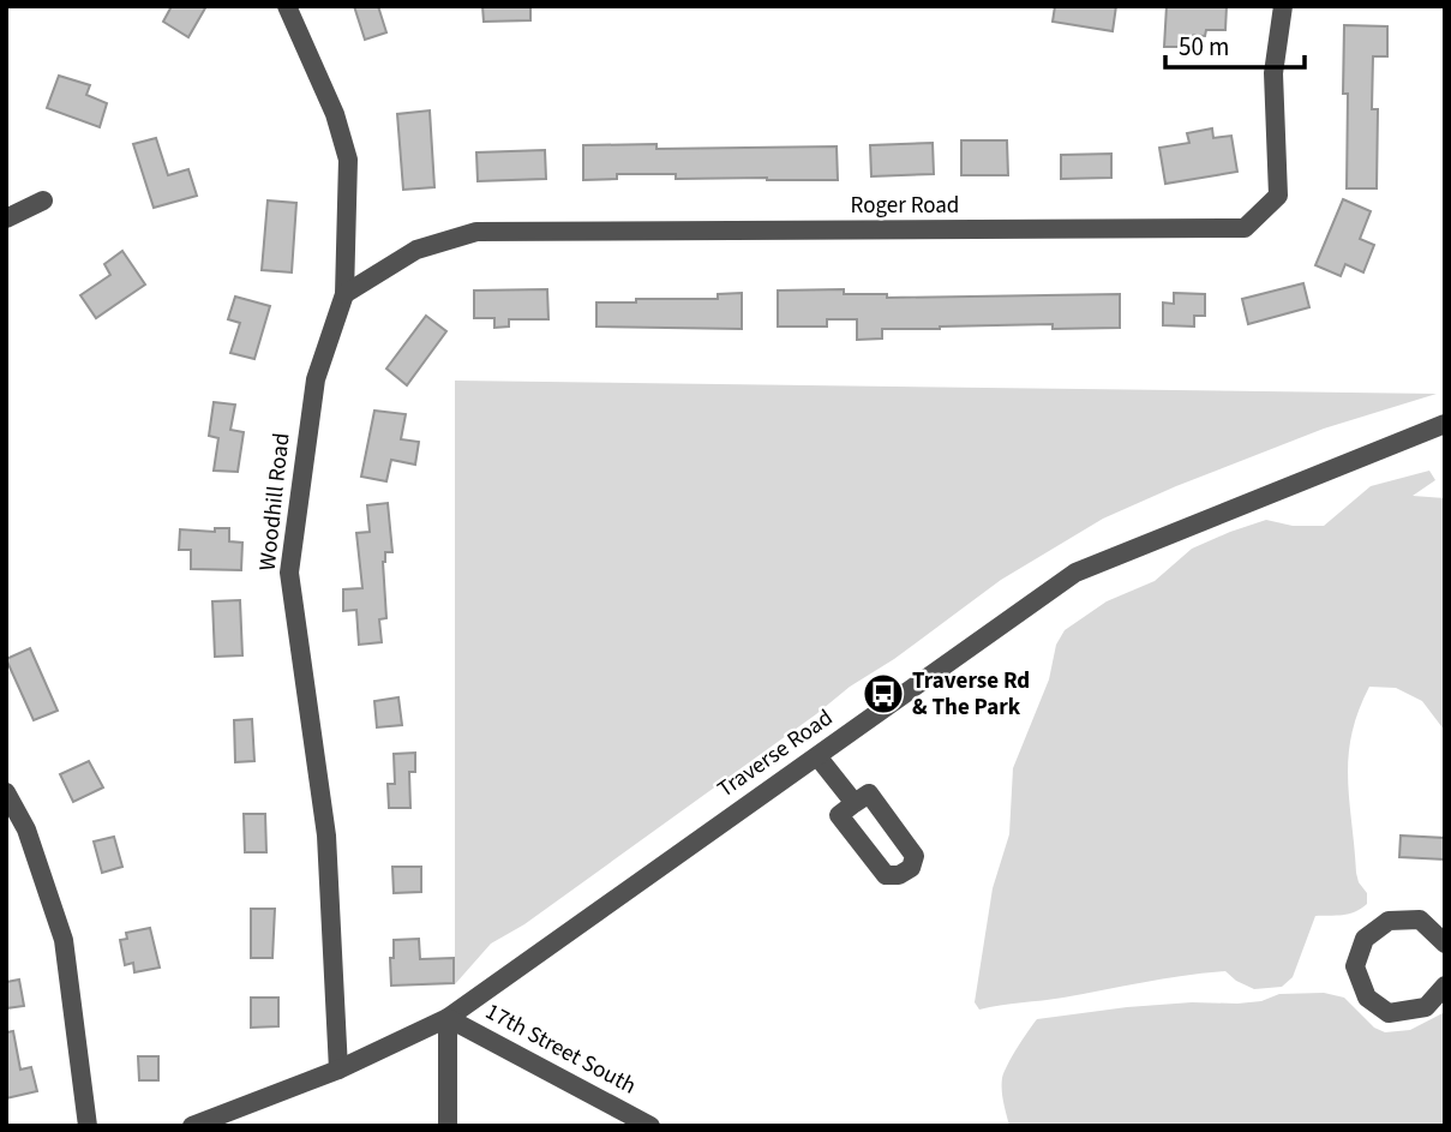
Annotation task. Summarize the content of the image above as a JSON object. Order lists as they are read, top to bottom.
{
  "streets": {
    "street": [
      "Roger Road",
      "Woodhill Road",
      "Traverse Road",
      "17th Street South"
    ]
  },
  "crossings": [
    ["Roger Road", "Woodhill Road"],
    ["Woodhill Road", "Traverse Road"],
    ["Traverse Road", "17th Street South"]
  ],
  "places": {
    "bus stop": ["Traverse Rd & The Park"]
  },
  "scale_bar": "50 m"
}
